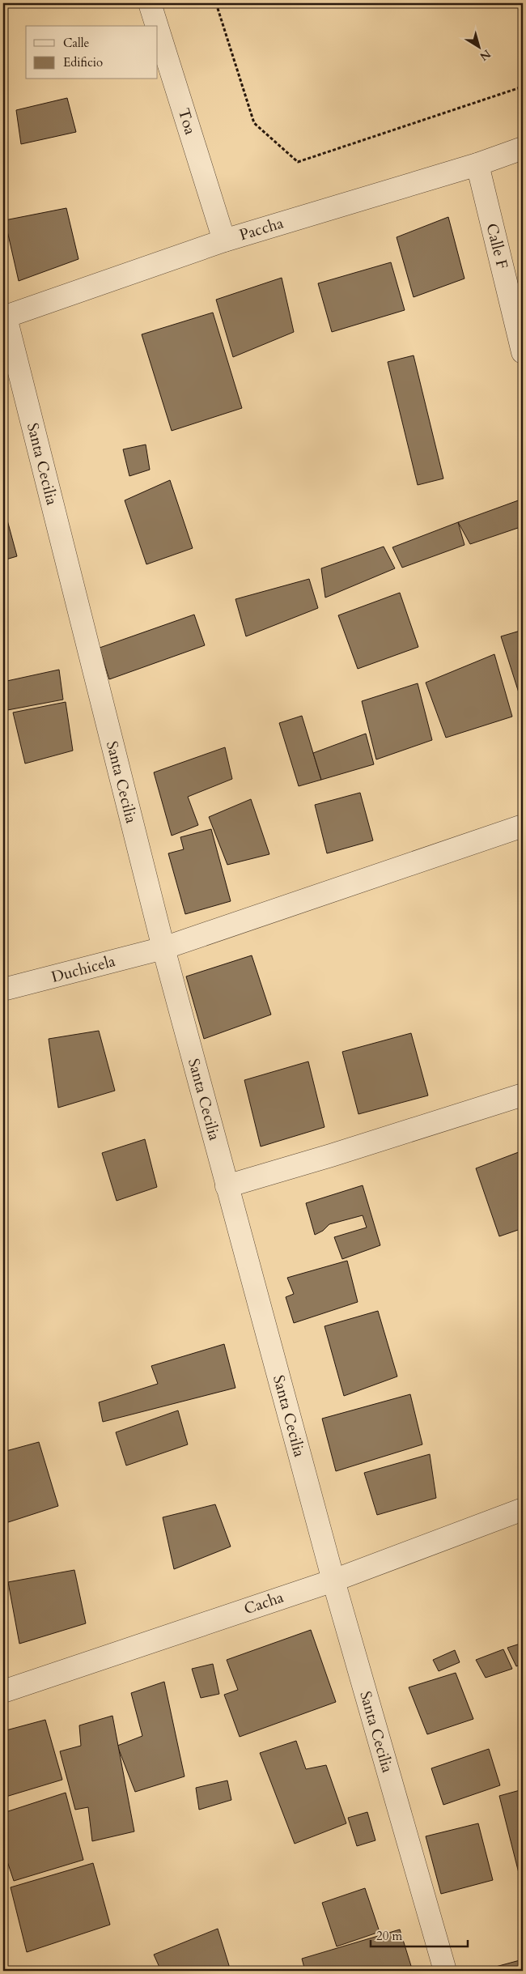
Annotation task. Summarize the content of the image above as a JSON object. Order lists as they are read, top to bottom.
{
  "streets": {
    "street": [
      "Toa",
      "Paccha",
      "Calle F",
      "Santa Cecilia",
      "Duchicela",
      "Cacha"
    ]
  },
  "crossings": [
    ["Toa", "Paccha"],
    ["Paccha", "Calle F"],
    ["Paccha", "Santa Cecilia"],
    ["Santa Cecilia", "Duchicela"],
    ["Santa Cecilia", "Cacha"]
  ],
  "legend": ["Calle", "Edificio"],
  "scale_bar": "20 m",
  "north": "bottom right"
}
